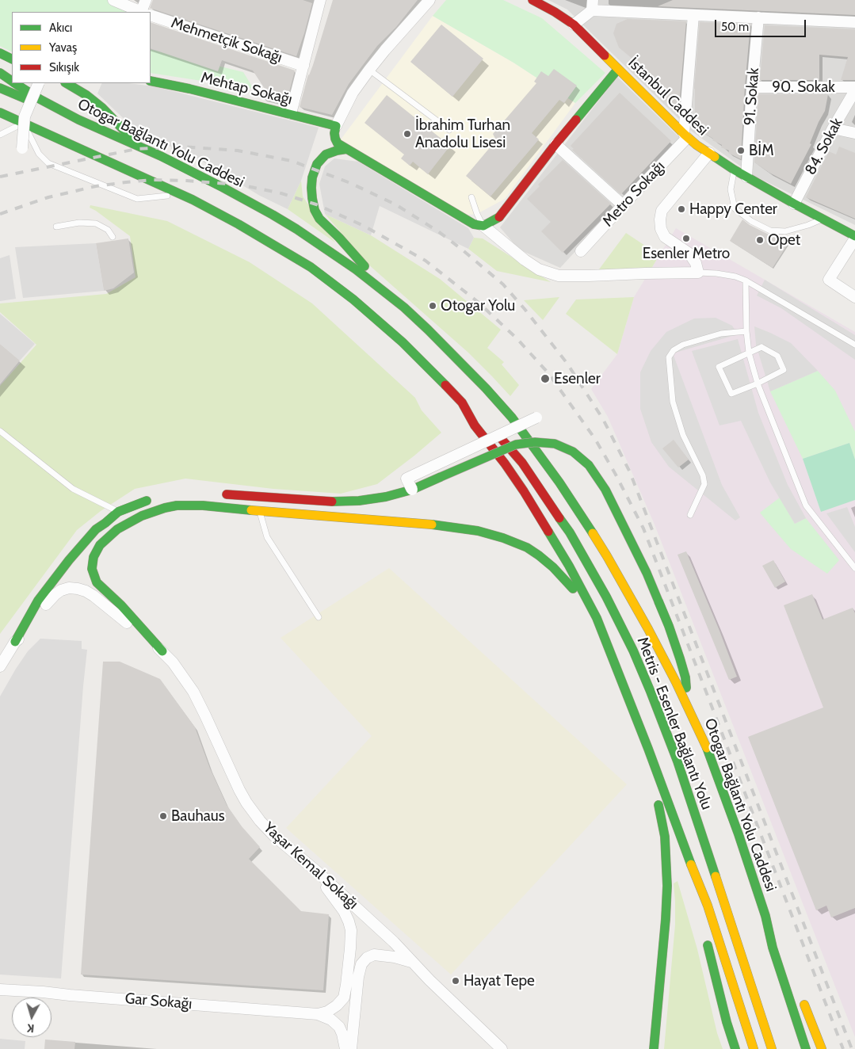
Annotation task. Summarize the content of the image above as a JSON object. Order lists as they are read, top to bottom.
{
  "streets": {
    "main road": [
      "Mehtap Sokağı",
      "İstanbul Caddesi",
      "Otogar Bağlantı Yolu Caddesi",
      "Metris - Esenler Bağlantı Yolu"
    ],
    "street": [
      "Mehmetçik Sokağı",
      "90. Sokak",
      "91. Sokak",
      "84. Sokak",
      "Metro Sokağı",
      "Yaşar Kemal Sokağı",
      "Gar Sokağı"
    ]
  },
  "crossings": [
    ["90. Sokak", "91. Sokak"],
    ["90. Sokak", "84. Sokak"],
    ["İstanbul Caddesi", "91. Sokak"],
    ["İstanbul Caddesi", "84. Sokak"],
    ["İstanbul Caddesi", "Metro Sokağı"]
  ],
  "places": [
    "İbrahim Turhan Anadolu Lisesi",
    "BİM",
    "Happy Center",
    "Esenler Metro",
    "Opet",
    "Otogar Yolu",
    "Esenler",
    "Bauhaus",
    "Hayat Tepe"
  ],
  "legend": ["Akıcı", "Yavaş", "Sıkışık"],
  "scale_bar": "50 m",
  "north": "bottom"
}
